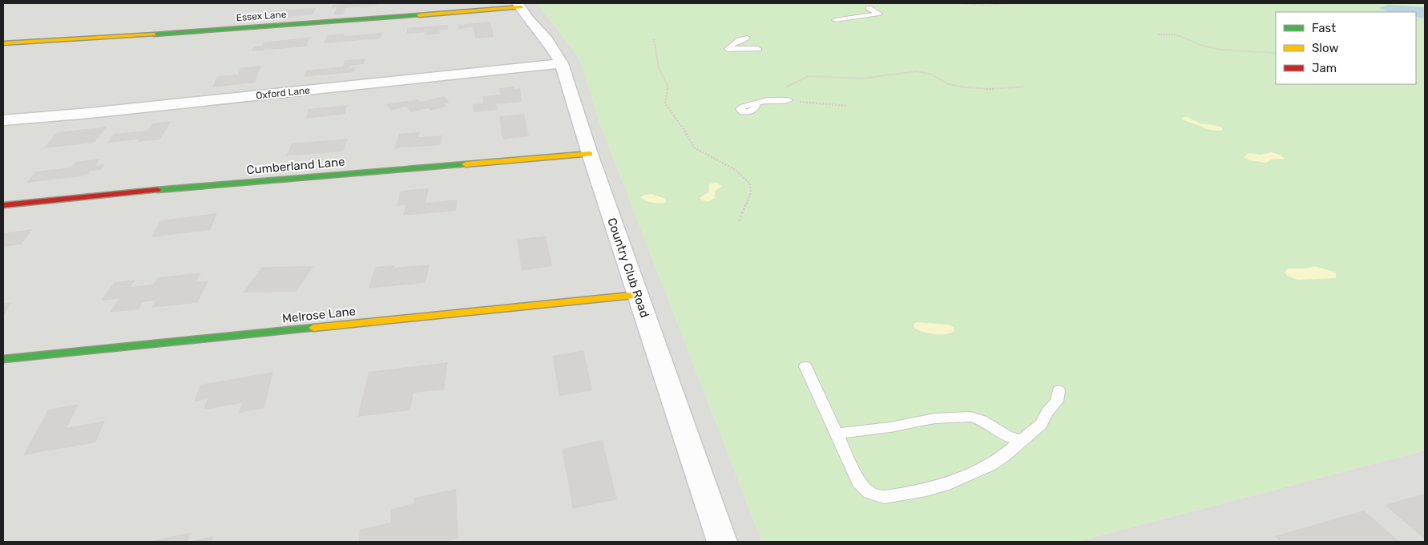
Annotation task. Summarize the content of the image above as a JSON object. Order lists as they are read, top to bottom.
{
  "streets": {
    "street": [
      "Essex Lane",
      "Oxford Lane",
      "Cumberland Lane",
      "Country Club Road",
      "Melrose Lane"
    ]
  },
  "crossings": [
    ["Essex Lane", "Country Club Road"],
    ["Oxford Lane", "Country Club Road"],
    ["Cumberland Lane", "Country Club Road"],
    ["Country Club Road", "Melrose Lane"]
  ],
  "legend": ["Fast", "Slow", "Jam"]
}
